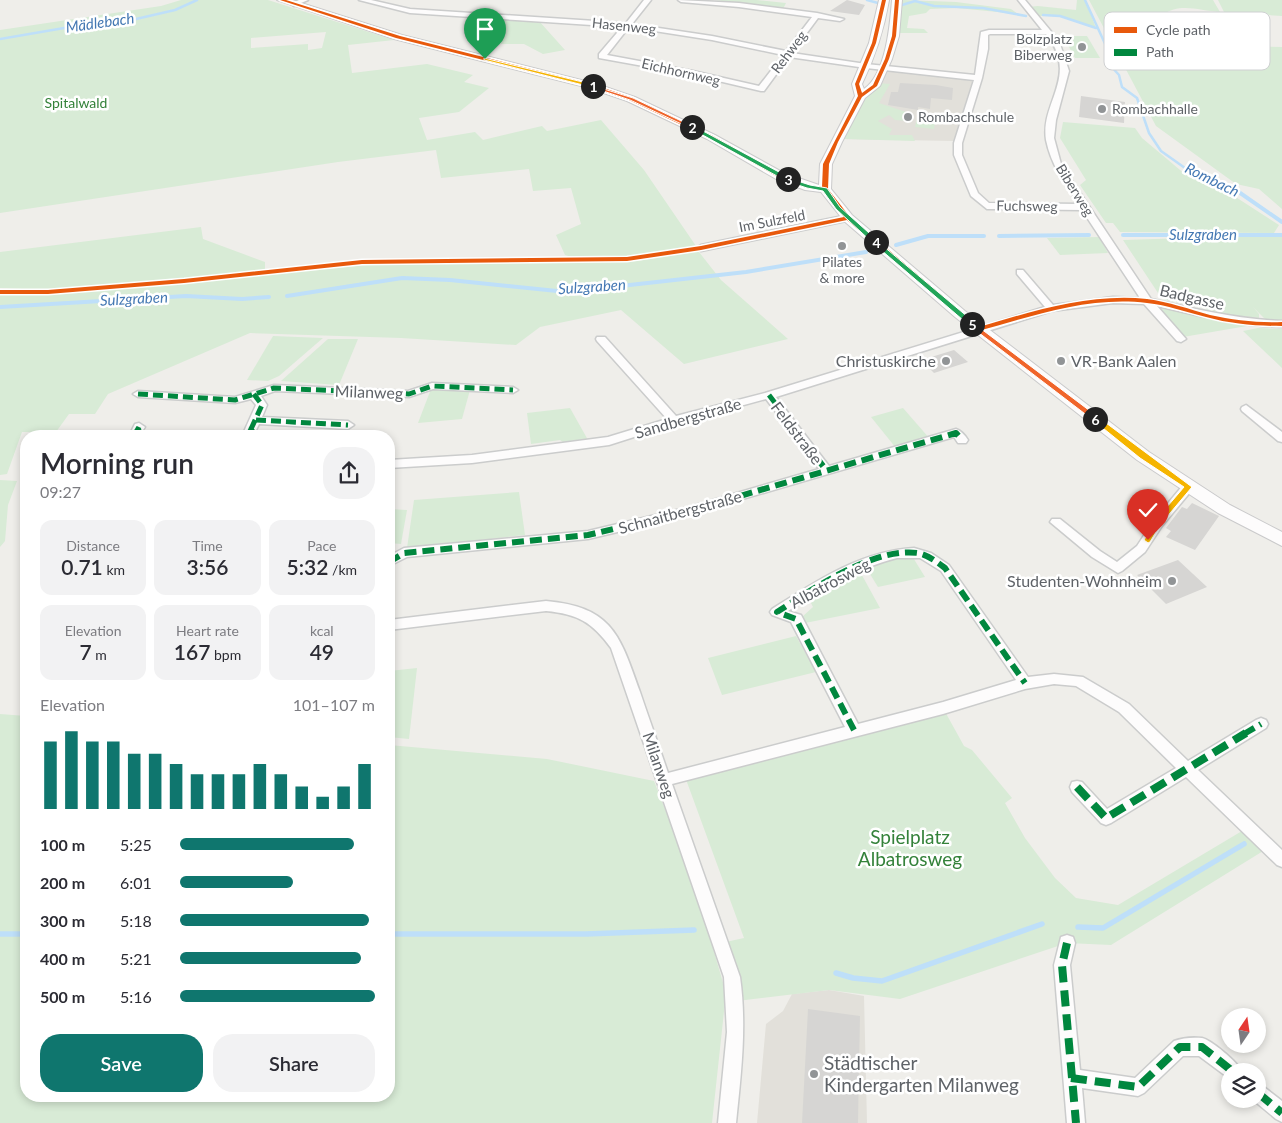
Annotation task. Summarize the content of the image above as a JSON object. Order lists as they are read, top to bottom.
{
  "streets": {
    "street": [
      "Hasenweg",
      "Rehweg",
      "Eichhornweg",
      "Biberweg",
      "Fuchsweg",
      "Im Sulzfeld",
      "Badgasse",
      "Milanweg",
      "Sandbergstraße",
      "Feldstraße",
      "Schnaitbergstraße",
      "Albatrosweg"
    ]
  },
  "crossings": [
    ["Hasenweg", "Rehweg"],
    ["Hasenweg", "Eichhornweg"],
    ["Rehweg", "Eichhornweg"],
    ["Biberweg", "Fuchsweg"],
    ["Biberweg", "Badgasse"],
    ["Badgasse", "Sandbergstraße"],
    ["Sandbergstraße", "Feldstraße"],
    ["Feldstraße", "Schnaitbergstraße"]
  ],
  "water": ["Mädlebach", "Rombach", "Sulzgraben"],
  "parks": ["Spitalwald", "Spielplatz Albatrosweg"],
  "places": [
    "Bolzplatz Biberweg",
    "Rombachhalle",
    "Rombachschule",
    "Pilates & more",
    "Christuskirche",
    "VR-Bank Aalen",
    "Studenten-Wohnheim",
    "Städtischer Kindergarten Milanweg"
  ],
  "legend": ["Cycle path", "Path"],
  "north": "top",
  "page": {
    "pins": [
      "1",
      "2",
      "3",
      "4",
      "5",
      "6"
    ],
    "heading": ["Morning run", "09:27"],
    "stats": [
      ["Distance", "0.71 km"],
      ["Time", "3:56"],
      ["Pace", "5:32 /km"],
      ["Elevation", "7 m"],
      ["Heart rate", "167 bpm"],
      ["kcal", "49"]
    ],
    "chart": ["Elevation", "101–107 m"],
    "list": [
      {
        "name": "100 m",
        "note": "5:25"
      },
      {
        "name": "200 m",
        "note": "6:01"
      },
      {
        "name": "300 m",
        "note": "5:18"
      },
      {
        "name": "400 m",
        "note": "5:21"
      },
      {
        "name": "500 m",
        "note": "5:16"
      }
    ],
    "buttons": ["Save", "Share"]
  }
}
